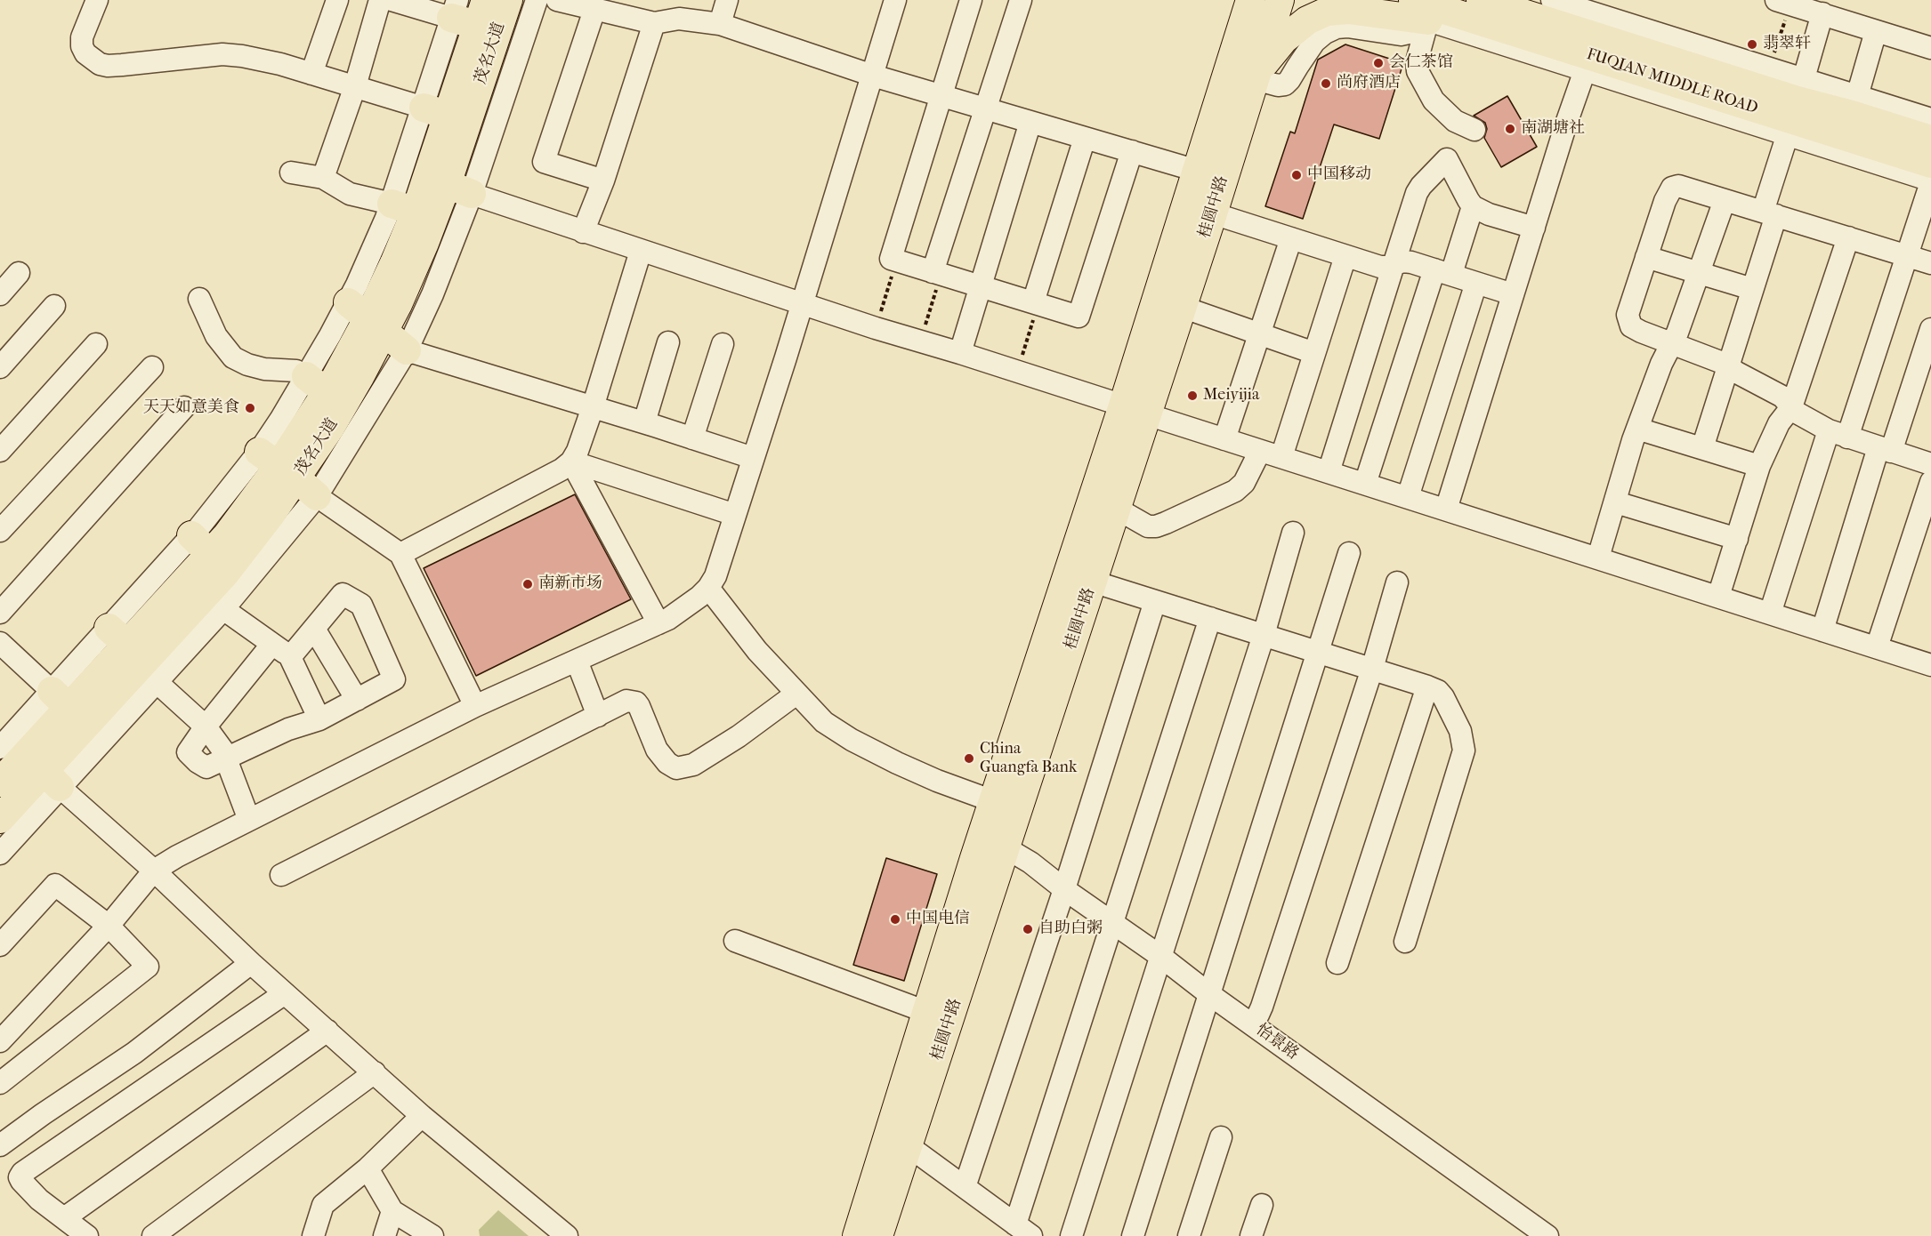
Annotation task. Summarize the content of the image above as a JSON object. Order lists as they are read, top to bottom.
{
  "streets": {
    "main road": ["茂名大道", "FUQIAN MIDDLE ROAD", "桂圆中路"],
    "street": ["怡景路"]
  },
  "crossings": [
    ["FUQIAN MIDDLE ROAD", "桂圆中路"],
    ["桂圆中路", "怡景路"]
  ],
  "places": [
    "翡翠轩",
    "会仁茶馆",
    "尚府酒店",
    "南湖塘社",
    "中国移动",
    "Meiyijia",
    "天天如意美食",
    "南新市场",
    "China Guangfa Bank",
    "中国电信",
    "自助白粥"
  ]
}
